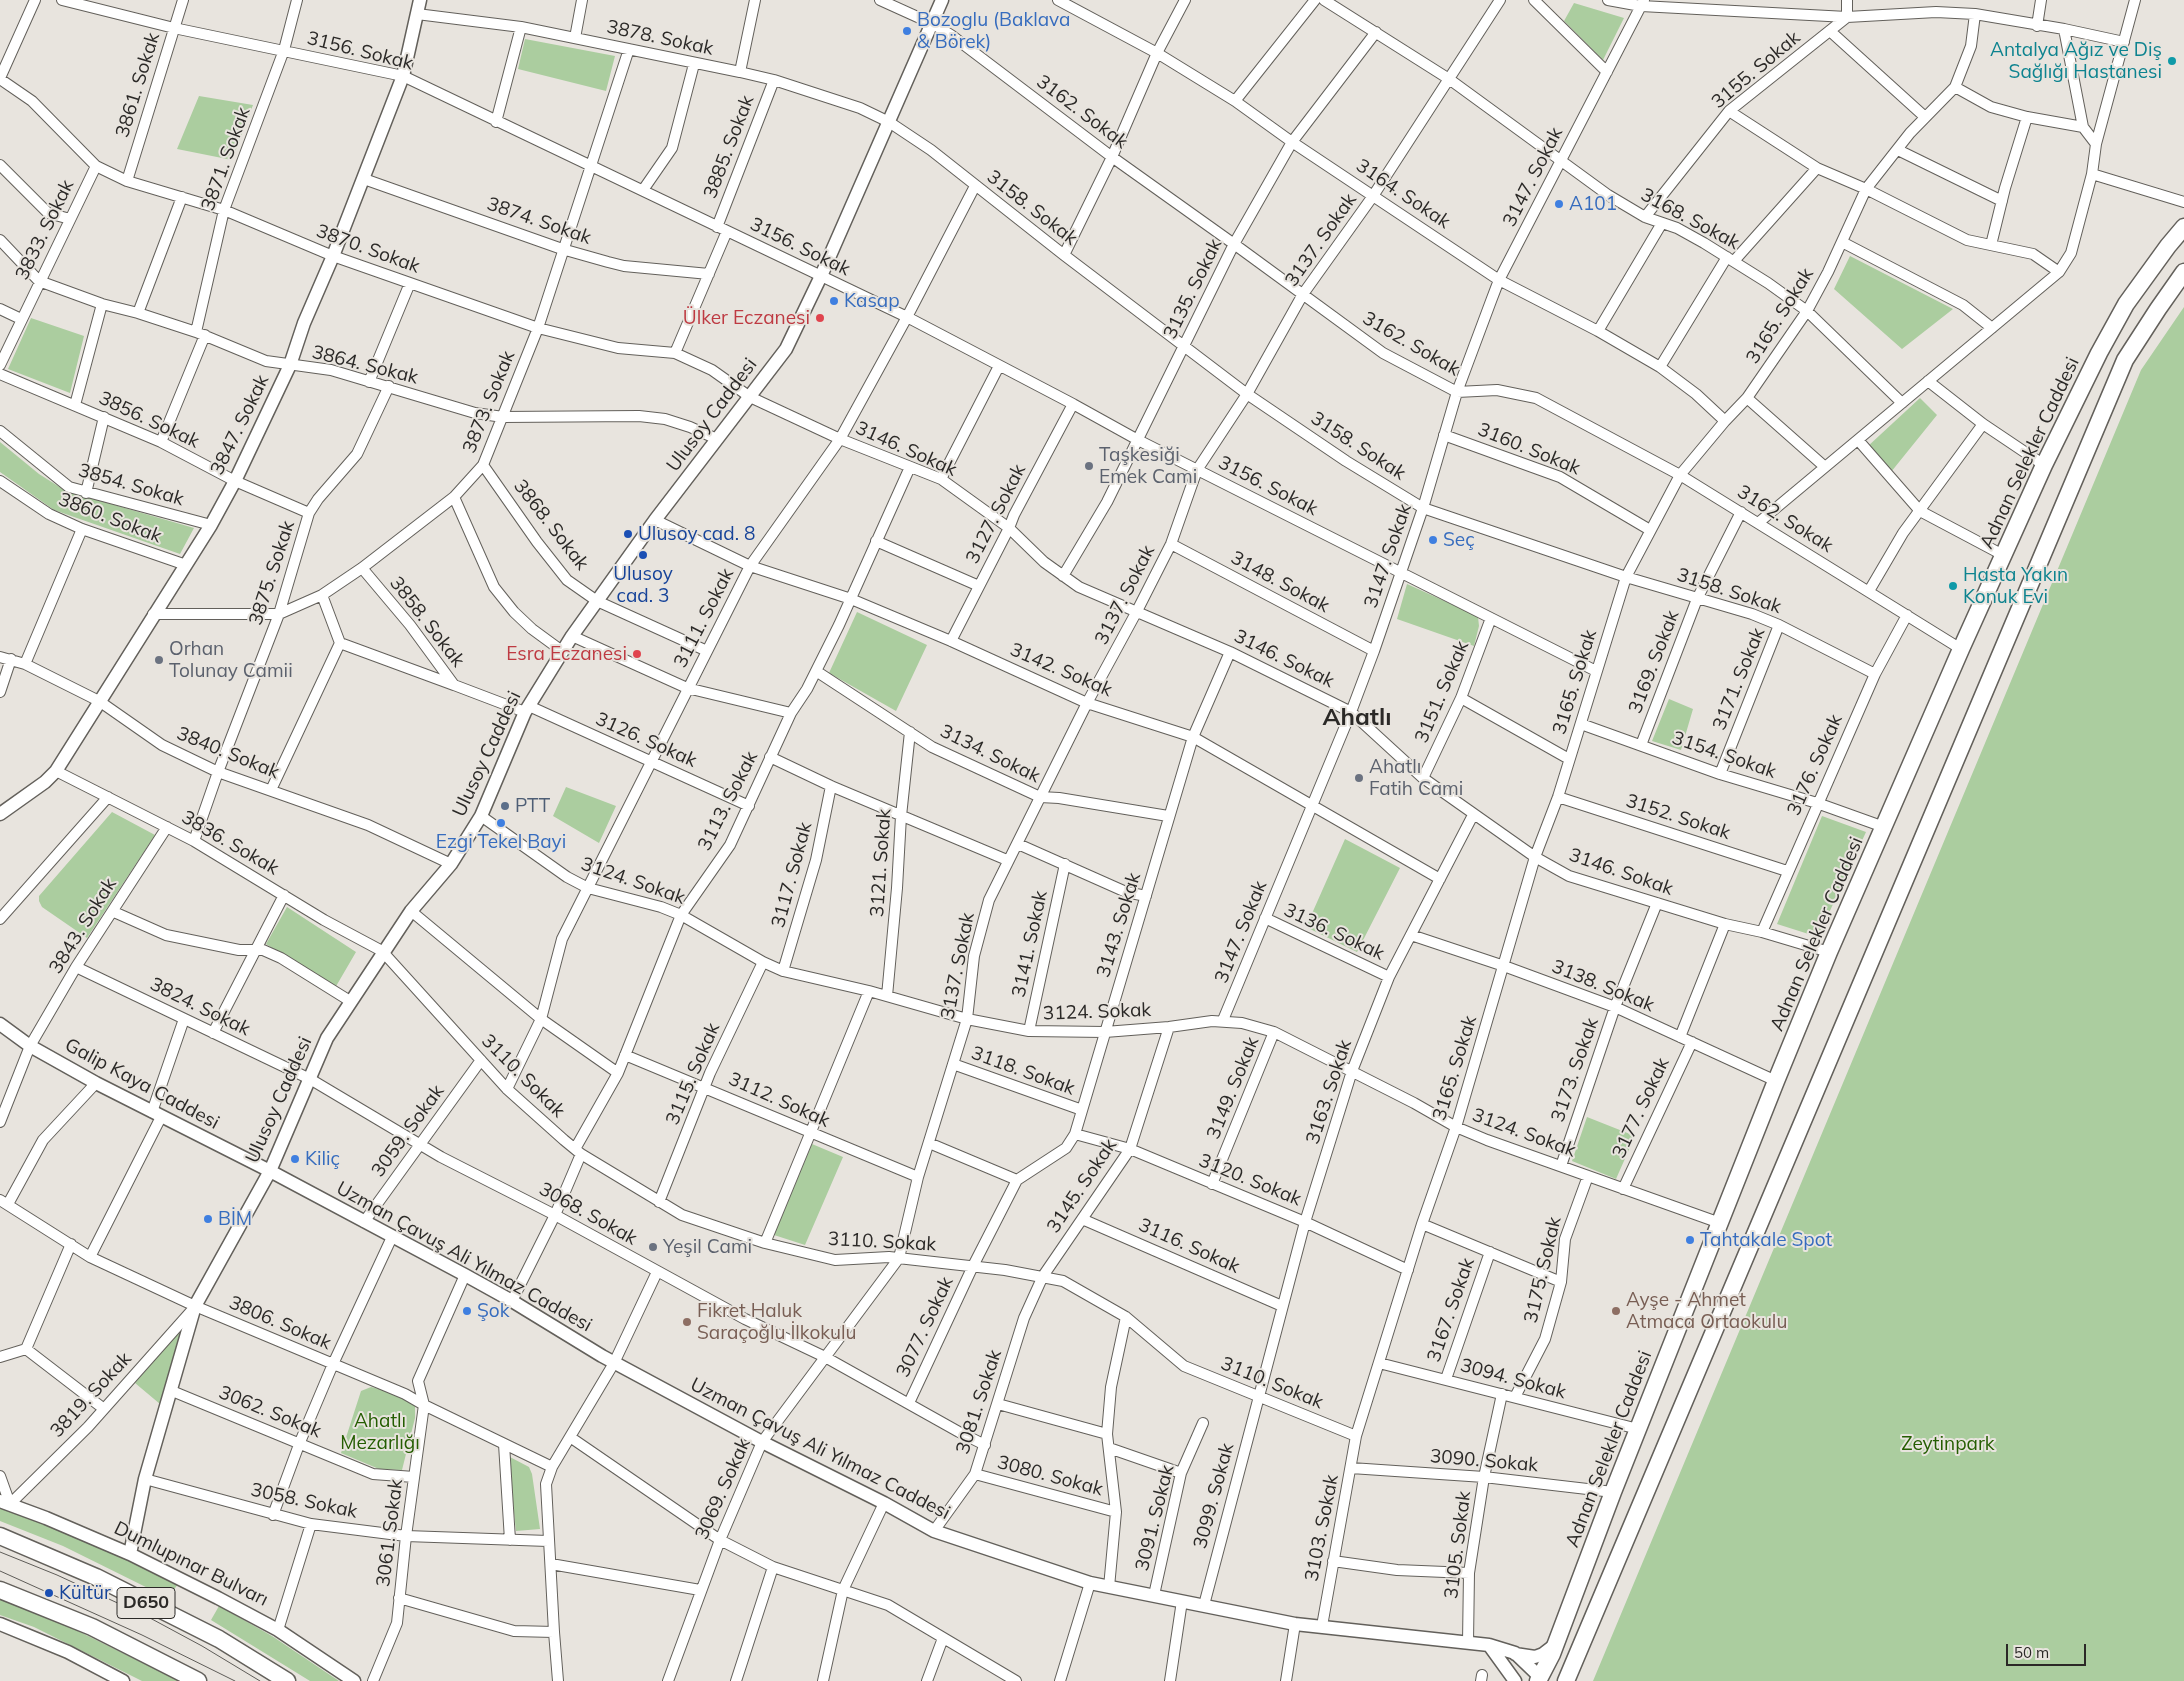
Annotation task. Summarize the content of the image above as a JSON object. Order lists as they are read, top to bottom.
{
  "streets": {
    "main road": ["Adnan Selekler Caddesi", "D650"],
    "street": [
      "3878. Sokak",
      "3156. Sokak",
      "3155. Sokak",
      "3861. Sokak",
      "3162. Sokak",
      "3885. Sokak",
      "3871. Sokak",
      "3147. Sokak",
      "3164. Sokak",
      "3158. Sokak",
      "3168. Sokak",
      "3874. Sokak",
      "3833. Sokak",
      "3137. Sokak",
      "3870. Sokak",
      "3135. Sokak",
      "3165. Sokak",
      "3864. Sokak",
      "3873. Sokak",
      "Ulusoy Caddesi",
      "3856. Sokak",
      "3847. Sokak",
      "3146. Sokak",
      "3160. Sokak",
      "3854. Sokak",
      "3127. Sokak",
      "3860. Sokak",
      "3868. Sokak",
      "3875. Sokak",
      "3148. Sokak",
      "3111. Sokak",
      "3858. Sokak",
      "3169. Sokak",
      "3142. Sokak",
      "3171. Sokak",
      "3151. Sokak",
      "3126. Sokak",
      "3840. Sokak",
      "3134. Sokak",
      "3154. Sokak",
      "3176. Sokak",
      "3113. Sokak",
      "3152. Sokak",
      "3836. Sokak",
      "3121. Sokak",
      "3117. Sokak",
      "3124. Sokak",
      "3143. Sokak",
      "3843. Sokak",
      "3136. Sokak",
      "3141. Sokak",
      "3138. Sokak",
      "3824. Sokak",
      "3173. Sokak",
      "3118. Sokak",
      "3115. Sokak",
      "3110. Sokak",
      "Galip Kaya Caddesi",
      "3149. Sokak",
      "3163. Sokak",
      "3112. Sokak",
      "3177. Sokak",
      "3059. Sokak",
      "3120. Sokak",
      "3145. Sokak",
      "3068. Sokak",
      "3116. Sokak",
      "Uzman Çavuş Ali Yılmaz Caddesi",
      "3175. Sokak",
      "3167. Sokak",
      "3806. Sokak",
      "3077. Sokak",
      "3094. Sokak",
      "3819. Sokak",
      "3081. Sokak",
      "3062. Sokak",
      "3090. Sokak",
      "3080. Sokak",
      "3069. Sokak",
      "3099. Sokak",
      "3058. Sokak",
      "3091. Sokak",
      "3103. Sokak",
      "3061. Sokak",
      "3105. Sokak",
      "Dumlupınar Bulvarı"
    ]
  },
  "crossings": [
    ["3878. Sokak", "3885. Sokak"],
    ["3878. Sokak", "3158. Sokak"],
    ["3878. Sokak", "3873. Sokak"],
    ["3878. Sokak", "Ulusoy Caddesi"],
    ["3878. Sokak", "3847. Sokak"],
    ["3156. Sokak", "3861. Sokak"],
    ["3156. Sokak", "3885. Sokak"],
    ["3156. Sokak", "3871. Sokak"],
    ["3156. Sokak", "3147. Sokak"],
    ["3156. Sokak", "3137. Sokak"],
    ["3156. Sokak", "3135. Sokak"],
    ["3156. Sokak", "3165. Sokak"],
    ["3156. Sokak", "3873. Sokak"],
    ["3156. Sokak", "Ulusoy Caddesi"],
    ["3156. Sokak", "3847. Sokak"],
    ["3156. Sokak", "3127. Sokak"],
    ["3156. Sokak", "3111. Sokak"],
    ["3156. Sokak", "3151. Sokak"],
    ["3155. Sokak", "3168. Sokak"],
    ["3861. Sokak", "3870. Sokak"],
    ["3162. Sokak", "3147. Sokak"],
    ["3162. Sokak", "3137. Sokak"],
    ["3162. Sokak", "3135. Sokak"],
    ["3162. Sokak", "3165. Sokak"],
    ["3162. Sokak", "Ulusoy Caddesi"],
    ["3162. Sokak", "Adnan Selekler Caddesi"],
    ["3162. Sokak", "3169. Sokak"],
    ["3162. Sokak", "3176. Sokak"],
    ["3885. Sokak", "3874. Sokak"],
    ["3885. Sokak", "3870. Sokak"],
    ["3871. Sokak", "3870. Sokak"],
    ["3871. Sokak", "3864. Sokak"],
    ["3871. Sokak", "3856. Sokak"],
    ["3147. Sokak", "3164. Sokak"],
    ["3147. Sokak", "3158. Sokak"],
    ["3147. Sokak", "3168. Sokak"],
    ["3147. Sokak", "3146. Sokak"],
    ["3147. Sokak", "3160. Sokak"],
    ["3147. Sokak", "3148. Sokak"],
    ["3147. Sokak", "3142. Sokak"],
    ["3147. Sokak", "3124. Sokak"],
    ["3147. Sokak", "3136. Sokak"],
    ["3164. Sokak", "3137. Sokak"],
    ["3164. Sokak", "3135. Sokak"],
    ["3164. Sokak", "3165. Sokak"],
    ["3158. Sokak", "3137. Sokak"],
    ["3158. Sokak", "3135. Sokak"],
    ["3158. Sokak", "3165. Sokak"],
    ["3158. Sokak", "Ulusoy Caddesi"],
    ["3158. Sokak", "3111. Sokak"],
    ["3158. Sokak", "3169. Sokak"],
    ["3158. Sokak", "3171. Sokak"],
    ["3158. Sokak", "3176. Sokak"],
    ["3168. Sokak", "3137. Sokak"],
    ["3168. Sokak", "3135. Sokak"],
    ["3168. Sokak", "3165. Sokak"],
    ["3874. Sokak", "3873. Sokak"],
    ["3874. Sokak", "3847. Sokak"],
    ["3833. Sokak", "3870. Sokak"],
    ["3833. Sokak", "3864. Sokak"],
    ["3137. Sokak", "3146. Sokak"],
    ["3137. Sokak", "3148. Sokak"],
    ["3137. Sokak", "3142. Sokak"],
    ["3137. Sokak", "3134. Sokak"],
    ["3137. Sokak", "3124. Sokak"],
    ["3137. Sokak", "3118. Sokak"],
    ["3137. Sokak", "3110. Sokak"],
    ["3137. Sokak", "3112. Sokak"],
    ["3137. Sokak", "3069. Sokak"],
    ["3870. Sokak", "3873. Sokak"],
    ["3870. Sokak", "Ulusoy Caddesi"],
    ["3870. Sokak", "3847. Sokak"],
    ["3870. Sokak", "3146. Sokak"],
    ["3135. Sokak", "3146. Sokak"],
    ["3165. Sokak", "3146. Sokak"],
    ["3165. Sokak", "3160. Sokak"],
    ["3165. Sokak", "3154. Sokak"],
    ["3165. Sokak", "3152. Sokak"],
    ["3165. Sokak", "3124. Sokak"],
    ["3165. Sokak", "3138. Sokak"],
    ["3165. Sokak", "3110. Sokak"],
    ["3165. Sokak", "3120. Sokak"],
    ["3165. Sokak", "3094. Sokak"],
    ["3165. Sokak", "3103. Sokak"],
    ["3864. Sokak", "3873. Sokak"],
    ["3864. Sokak", "Ulusoy Caddesi"],
    ["3864. Sokak", "3847. Sokak"],
    ["3864. Sokak", "3875. Sokak"],
    ["3873. Sokak", "3847. Sokak"],
    ["3873. Sokak", "3868. Sokak"],
    ["3873. Sokak", "3875. Sokak"],
    ["3873. Sokak", "3858. Sokak"],
    ["Ulusoy Caddesi", "3146. Sokak"],
    ["Ulusoy Caddesi", "3868. Sokak"],
    ["Ulusoy Caddesi", "3858. Sokak"],
    ["Ulusoy Caddesi", "3142. Sokak"],
    ["Ulusoy Caddesi", "3126. Sokak"],
    ["Ulusoy Caddesi", "3840. Sokak"],
    ["Ulusoy Caddesi", "3836. Sokak"],
    ["Ulusoy Caddesi", "3124. Sokak"],
    ["Ulusoy Caddesi", "3824. Sokak"],
    ["Ulusoy Caddesi", "3110. Sokak"],
    ["Ulusoy Caddesi", "Galip Kaya Caddesi"],
    ["Ulusoy Caddesi", "3068. Sokak"],
    ["Ulusoy Caddesi", "Uzman Çavuş Ali Yılmaz Caddesi"],
    ["Ulusoy Caddesi", "3806. Sokak"],
    ["Ulusoy Caddesi", "3819. Sokak"],
    ["Ulusoy Caddesi", "3062. Sokak"],
    ["Ulusoy Caddesi", "3058. Sokak"],
    ["Ulusoy Caddesi", "Dumlupınar Bulvarı"],
    ["3856. Sokak", "3847. Sokak"],
    ["3856. Sokak", "3875. Sokak"],
    ["3847. Sokak", "3854. Sokak"],
    ["3847. Sokak", "3860. Sokak"],
    ["3847. Sokak", "3840. Sokak"],
    ["3847. Sokak", "3836. Sokak"],
    ["3146. Sokak", "Adnan Selekler Caddesi"],
    ["3146. Sokak", "3127. Sokak"],
    ["3146. Sokak", "3111. Sokak"],
    ["3146. Sokak", "3151. Sokak"],
    ["3146. Sokak", "3176. Sokak"],
    ["3146. Sokak", "3113. Sokak"],
    ["3146. Sokak", "3143. Sokak"],
    ["3146. Sokak", "3173. Sokak"],
    ["3146. Sokak", "3163. Sokak"],
    ["3146. Sokak", "3177. Sokak"],
    ["Adnan Selekler Caddesi", "3154. Sokak"],
    ["Adnan Selekler Caddesi", "3124. Sokak"],
    ["Adnan Selekler Caddesi", "3138. Sokak"],
    ["Adnan Selekler Caddesi", "3094. Sokak"],
    ["Adnan Selekler Caddesi", "3090. Sokak"],
    ["3127. Sokak", "3142. Sokak"],
    ["3868. Sokak", "3111. Sokak"],
    ["3875. Sokak", "3840. Sokak"],
    ["3875. Sokak", "3836. Sokak"],
    ["3111. Sokak", "3142. Sokak"],
    ["3111. Sokak", "3126. Sokak"],
    ["3111. Sokak", "3124. Sokak"],
    ["3111. Sokak", "3110. Sokak"],
    ["3858. Sokak", "3126. Sokak"],
    ["3169. Sokak", "3154. Sokak"],
    ["3142. Sokak", "3113. Sokak"],
    ["3142. Sokak", "3143. Sokak"],
    ["3142. Sokak", "3163. Sokak"],
    ["3171. Sokak", "3154. Sokak"],
    ["3126. Sokak", "3113. Sokak"],
    ["3134. Sokak", "3113. Sokak"],
    ["3134. Sokak", "3121. Sokak"],
    ["3134. Sokak", "3143. Sokak"],
    ["3154. Sokak", "3176. Sokak"],
    ["3176. Sokak", "3152. Sokak"],
    ["3113. Sokak", "3124. Sokak"],
    ["3113. Sokak", "3110. Sokak"],
    ["3113. Sokak", "3112. Sokak"],
    ["3113. Sokak", "3068. Sokak"],
    ["3113. Sokak", "Uzman Çavuş Ali Yılmaz Caddesi"],
    ["3836. Sokak", "3843. Sokak"],
    ["3836. Sokak", "3110. Sokak"],
    ["3121. Sokak", "3124. Sokak"],
    ["3117. Sokak", "3124. Sokak"],
    ["3124. Sokak", "3143. Sokak"],
    ["3124. Sokak", "3141. Sokak"],
    ["3124. Sokak", "3173. Sokak"],
    ["3124. Sokak", "3115. Sokak"],
    ["3124. Sokak", "3149. Sokak"],
    ["3124. Sokak", "3163. Sokak"],
    ["3124. Sokak", "3177. Sokak"],
    ["3124. Sokak", "3145. Sokak"],
    ["3124. Sokak", "3175. Sokak"],
    ["3143. Sokak", "3118. Sokak"],
    ["3143. Sokak", "3110. Sokak"],
    ["3143. Sokak", "3120. Sokak"],
    ["3143. Sokak", "3077. Sokak"],
    ["3843. Sokak", "3824. Sokak"],
    ["3843. Sokak", "Galip Kaya Caddesi"],
    ["3136. Sokak", "3163. Sokak"],
    ["3138. Sokak", "3173. Sokak"],
    ["3138. Sokak", "3163. Sokak"],
    ["3138. Sokak", "3177. Sokak"],
    ["3824. Sokak", "3068. Sokak"],
    ["3115. Sokak", "3110. Sokak"],
    ["3115. Sokak", "3112. Sokak"],
    ["3110. Sokak", "3163. Sokak"],
    ["3110. Sokak", "3059. Sokak"],
    ["3110. Sokak", "3145. Sokak"],
    ["3110. Sokak", "3077. Sokak"],
    ["3110. Sokak", "3081. Sokak"],
    ["3110. Sokak", "3069. Sokak"],
    ["3110. Sokak", "3099. Sokak"],
    ["3110. Sokak", "3103. Sokak"],
    ["Galip Kaya Caddesi", "Uzman Çavuş Ali Yılmaz Caddesi"],
    ["3149. Sokak", "3120. Sokak"],
    ["3163. Sokak", "3120. Sokak"],
    ["3163. Sokak", "3116. Sokak"],
    ["3163. Sokak", "3099. Sokak"],
    ["3059. Sokak", "3068. Sokak"],
    ["3059. Sokak", "Uzman Çavuş Ali Yılmaz Caddesi"],
    ["3120. Sokak", "3145. Sokak"],
    ["3145. Sokak", "3116. Sokak"],
    ["3145. Sokak", "3081. Sokak"],
    ["3068. Sokak", "3077. Sokak"],
    ["3068. Sokak", "3081. Sokak"],
    ["3068. Sokak", "3069. Sokak"],
    ["Uzman Çavuş Ali Yılmaz Caddesi", "3081. Sokak"],
    ["Uzman Çavuş Ali Yılmaz Caddesi", "3069. Sokak"],
    ["Uzman Çavuş Ali Yılmaz Caddesi", "3099. Sokak"],
    ["Uzman Çavuş Ali Yılmaz Caddesi", "3091. Sokak"],
    ["Uzman Çavuş Ali Yılmaz Caddesi", "3103. Sokak"],
    ["Uzman Çavuş Ali Yılmaz Caddesi", "3061. Sokak"],
    ["Uzman Çavuş Ali Yılmaz Caddesi", "3105. Sokak"],
    ["3175. Sokak", "3094. Sokak"],
    ["3167. Sokak", "3094. Sokak"],
    ["3806. Sokak", "3819. Sokak"],
    ["3806. Sokak", "3061. Sokak"],
    ["3094. Sokak", "3105. Sokak"],
    ["3819. Sokak", "Dumlupınar Bulvarı"],
    ["3081. Sokak", "3080. Sokak"],
    ["3062. Sokak", "3061. Sokak"],
    ["3090. Sokak", "3103. Sokak"],
    ["3090. Sokak", "3105. Sokak"],
    ["3058. Sokak", "3061. Sokak"]
  ],
  "districts": ["Ahatlı"],
  "parks": ["Ahatlı Mezarlığı", "Zeytinpark"],
  "places": [
    "Bozoglu (Baklava & Börek)",
    "Antalya Ağız ve Diş Sağlığı Hastanesi",
    "A101",
    "Kasap",
    "Ülker Eczanesi",
    "Taşkesiği Emek Cami",
    "Ulusoy cad. 8",
    "Seç",
    "Ulusoy cad. 3",
    "Hasta Yakın Konuk Evi",
    "Esra Eczanesi",
    "Orhan Tolunay Camii",
    "Ahatlı Fatih Cami",
    "PTT",
    "Ezgi Tekel Bayi",
    "Kiliç",
    "BİM",
    "Tahtakale Spot",
    "Yeşil Cami",
    "Şok",
    "Ayşe - Ahmet Atmaca Ortaokulu",
    "Fikret Haluk Saraçoğlu İlkokulu",
    "Kültür"
  ],
  "scale_bar": "50 m"
}
